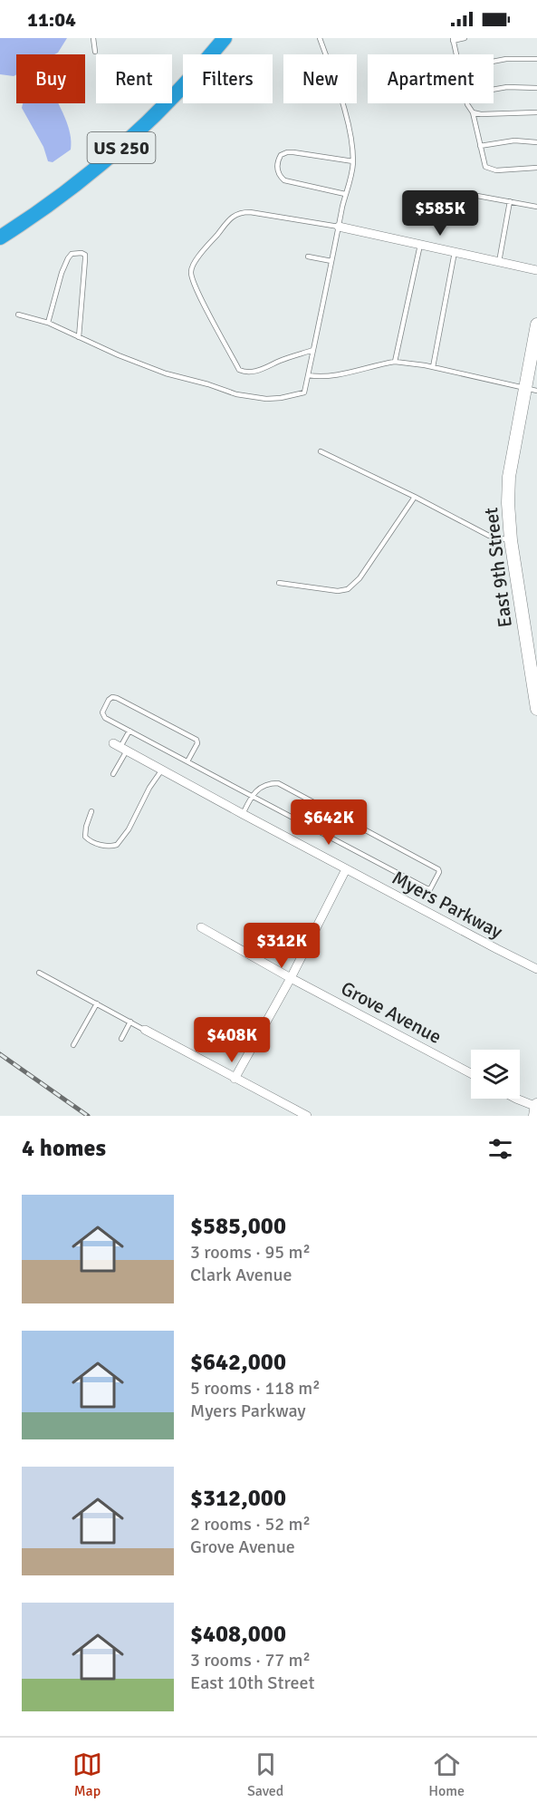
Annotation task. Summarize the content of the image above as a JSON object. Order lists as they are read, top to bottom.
{
  "streets": {
    "highway": ["US 250"],
    "street": ["East 9th Street", "Myers Parkway", "Grove Avenue"]
  },
  "page": {
    "status": "11:04",
    "chip": [
      "Buy",
      "Rent",
      "Filters",
      "New",
      "Apartment"
    ],
    "price": [
      "$585K",
      "$642K",
      "$312K",
      "$408K"
    ],
    "heading": "4 homes",
    "list": [
      {
        "name": "$585,000",
        "note": "3 rooms · 95 m² · Clark Avenue"
      },
      {
        "name": "$642,000",
        "note": "5 rooms · 118 m² · Myers Parkway"
      },
      {
        "name": "$312,000",
        "note": "2 rooms · 52 m² · Grove Avenue"
      },
      {
        "name": "$408,000",
        "note": "3 rooms · 77 m² · East 10th Street"
      }
    ],
    "tabs": ["Map", "Saved", "Home"]
  }
}
